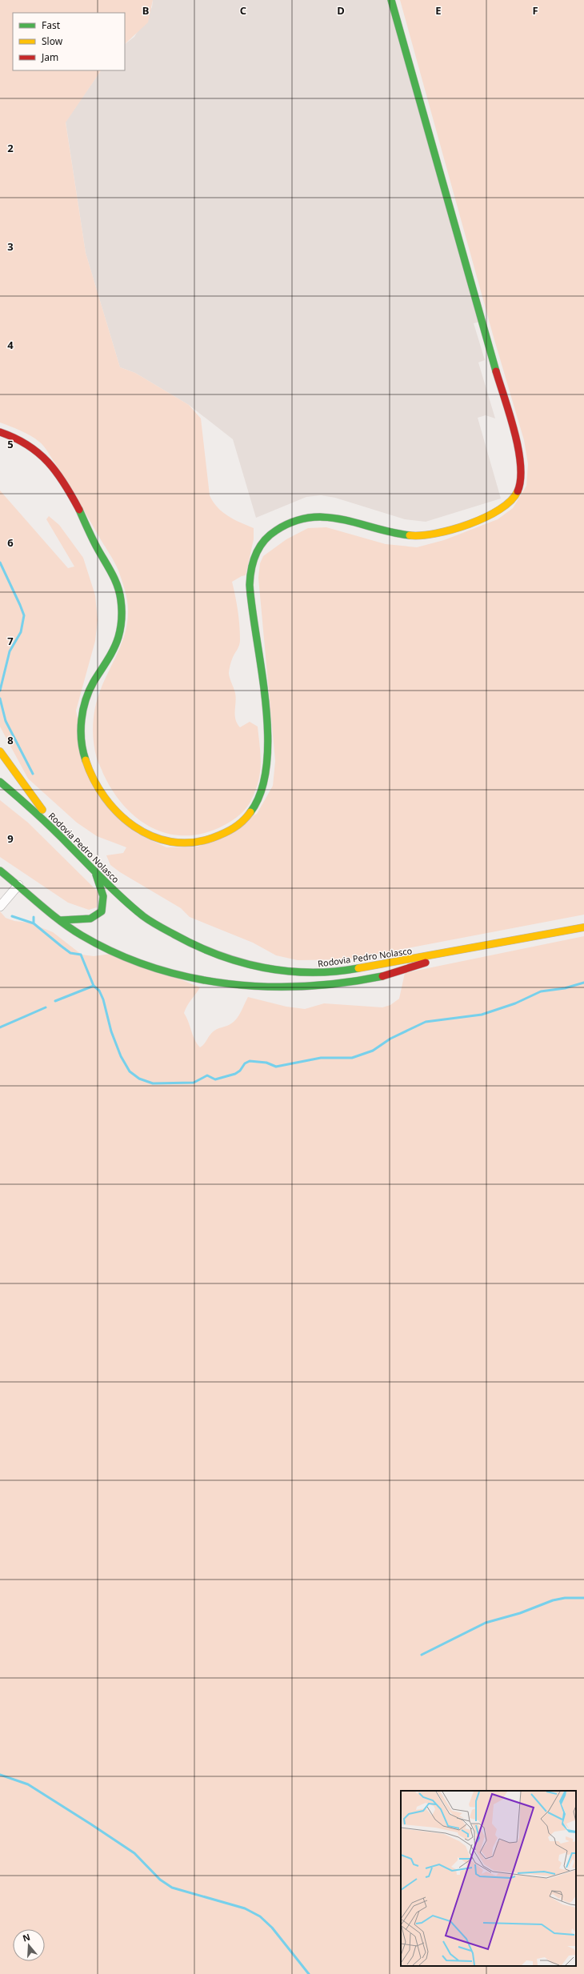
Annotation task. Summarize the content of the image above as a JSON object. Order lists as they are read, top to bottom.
{
  "streets": {
    "main road": ["Rodovia Pedro Nolasco"]
  },
  "legend": ["Fast", "Slow", "Jam"],
  "north": "top",
  "grid": {
    "columns": [
      "B",
      "C",
      "D",
      "E",
      "F"
    ],
    "rows": [
      "2",
      "3",
      "4",
      "5",
      "6",
      "7",
      "8",
      "9"
    ]
  }
}
